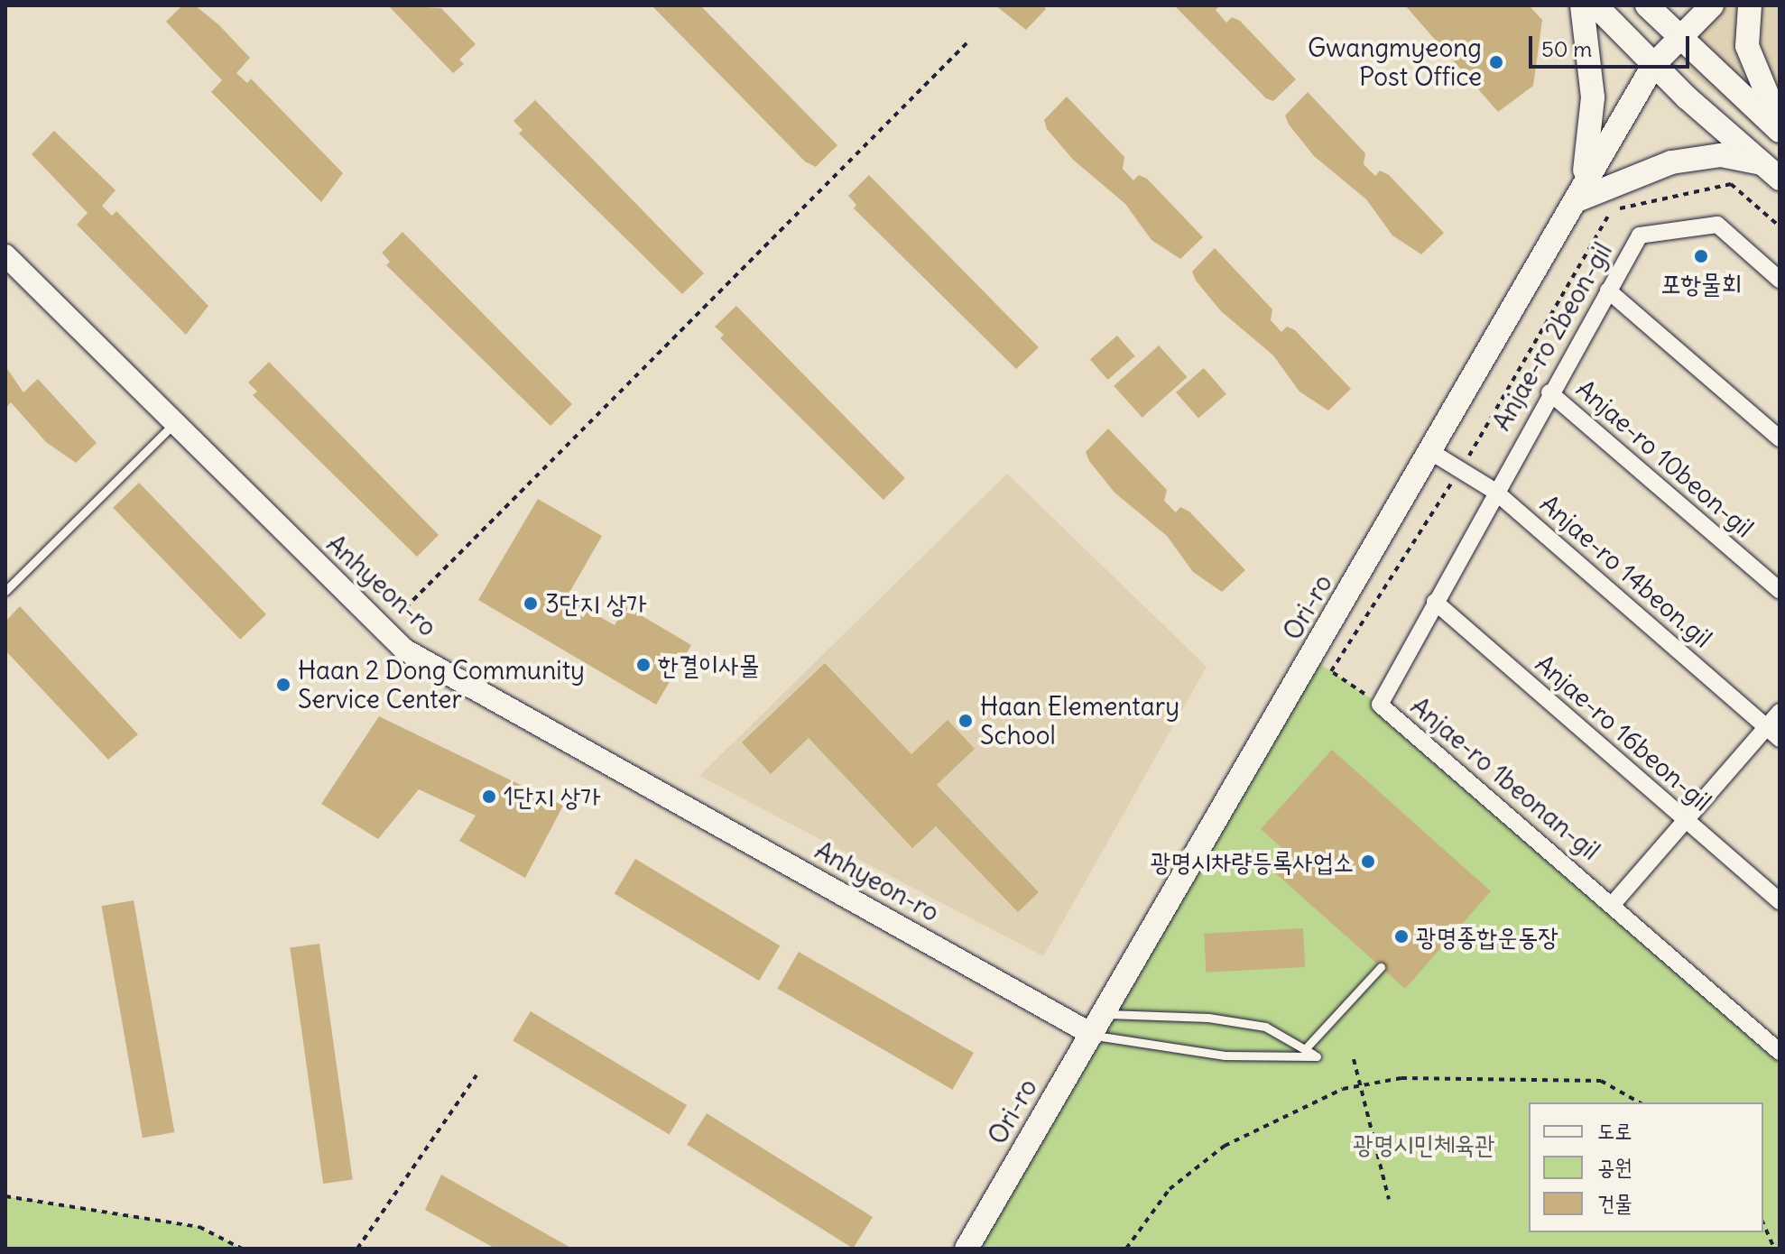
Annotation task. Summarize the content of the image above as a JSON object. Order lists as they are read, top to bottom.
{
  "streets": {
    "main road": ["Ori-ro"],
    "street": [
      "Anjae-ro 2beon-gil",
      "Anjae-ro 10beon-gil",
      "Anjae-ro 14beon.gil",
      "Anhyeon-ro",
      "Anjae-ro 16beon-gil",
      "Anjae-ro 1beonan-gil"
    ]
  },
  "crossings": [
    ["Anjae-ro 2beon-gil", "Anjae-ro 10beon-gil"],
    ["Anjae-ro 2beon-gil", "Anjae-ro 14beon.gil"],
    ["Anjae-ro 2beon-gil", "Anjae-ro 1beonan-gil"],
    ["Anjae-ro 14beon.gil", "Ori-ro"],
    ["Anjae-ro 14beon.gil", "Anjae-ro 1beonan-gil"],
    ["Anhyeon-ro", "Ori-ro"],
    ["Anjae-ro 16beon-gil", "Anjae-ro 1beonan-gil"]
  ],
  "parks": ["광명시민체육관"],
  "places": [
    "Gwangmyeong Post Office",
    "포항물회",
    "3단지 상가",
    "한결이사몰",
    "Haan 2 Dong Community Service Center",
    "Haan Elementary School",
    "1단지 상가",
    "광명시차량등록사업소",
    "광명종합운동장"
  ],
  "legend": ["도로", "공원", "건물"],
  "scale_bar": "50 m"
}
